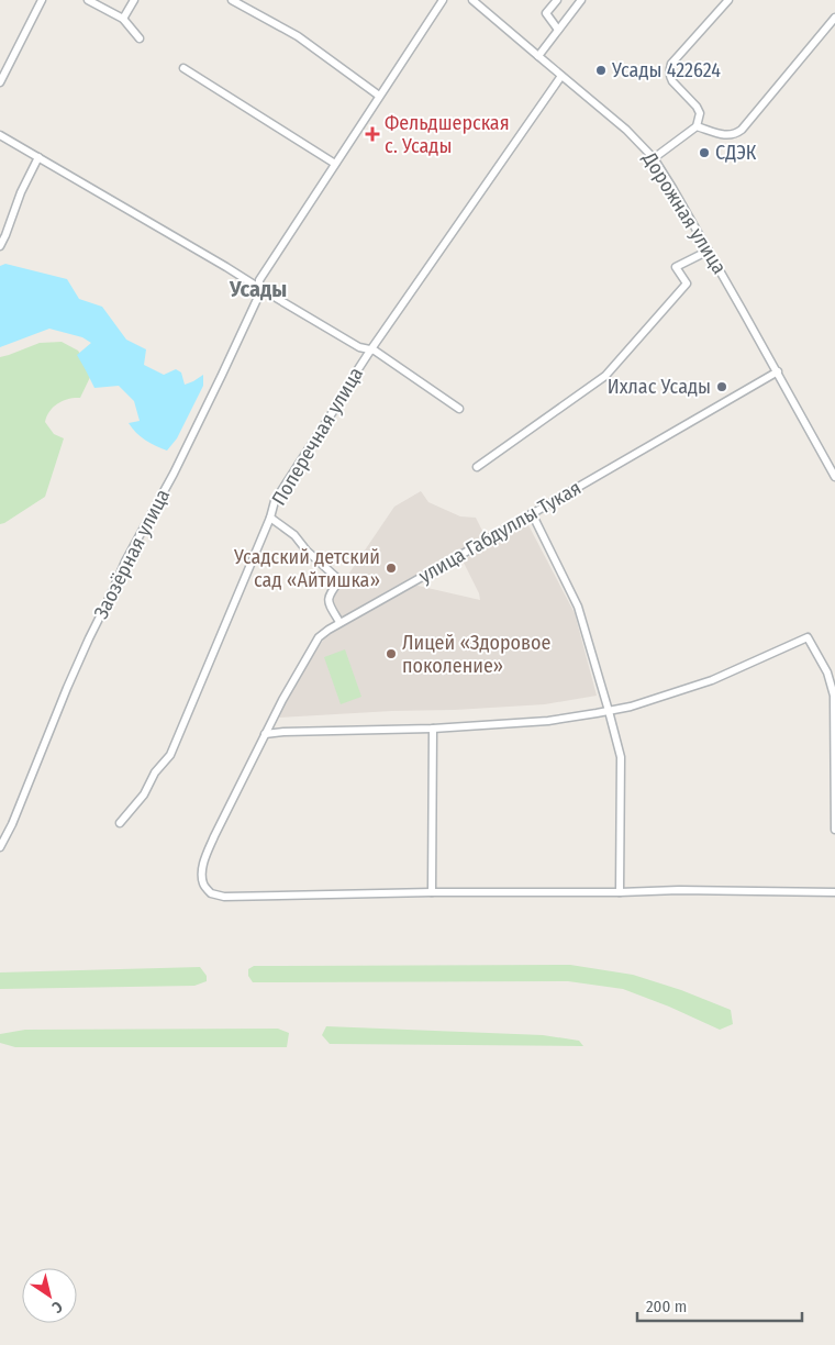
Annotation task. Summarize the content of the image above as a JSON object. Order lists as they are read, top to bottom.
{
  "streets": {
    "street": [
      "Дорожная улица",
      "Поперечная улица",
      "улица Габдуллы Тукая",
      "Заозёрная улица"
    ]
  },
  "crossings": [
    ["Дорожная улица", "Поперечная улица"],
    ["Дорожная улица", "улица Габдуллы Тукая"]
  ],
  "districts": ["Усады"],
  "places": {
    "other": [
      "Усады 422624",
      "СДЭК",
      "Ихлас Усады",
      "Усадский детский сад «Айтишка»",
      "Лицей «Здоровое поколение»"
    ],
    "health": ["Фельдшерская с. Усады"]
  },
  "scale_bar": "200 m",
  "north": "bottom right"
}
